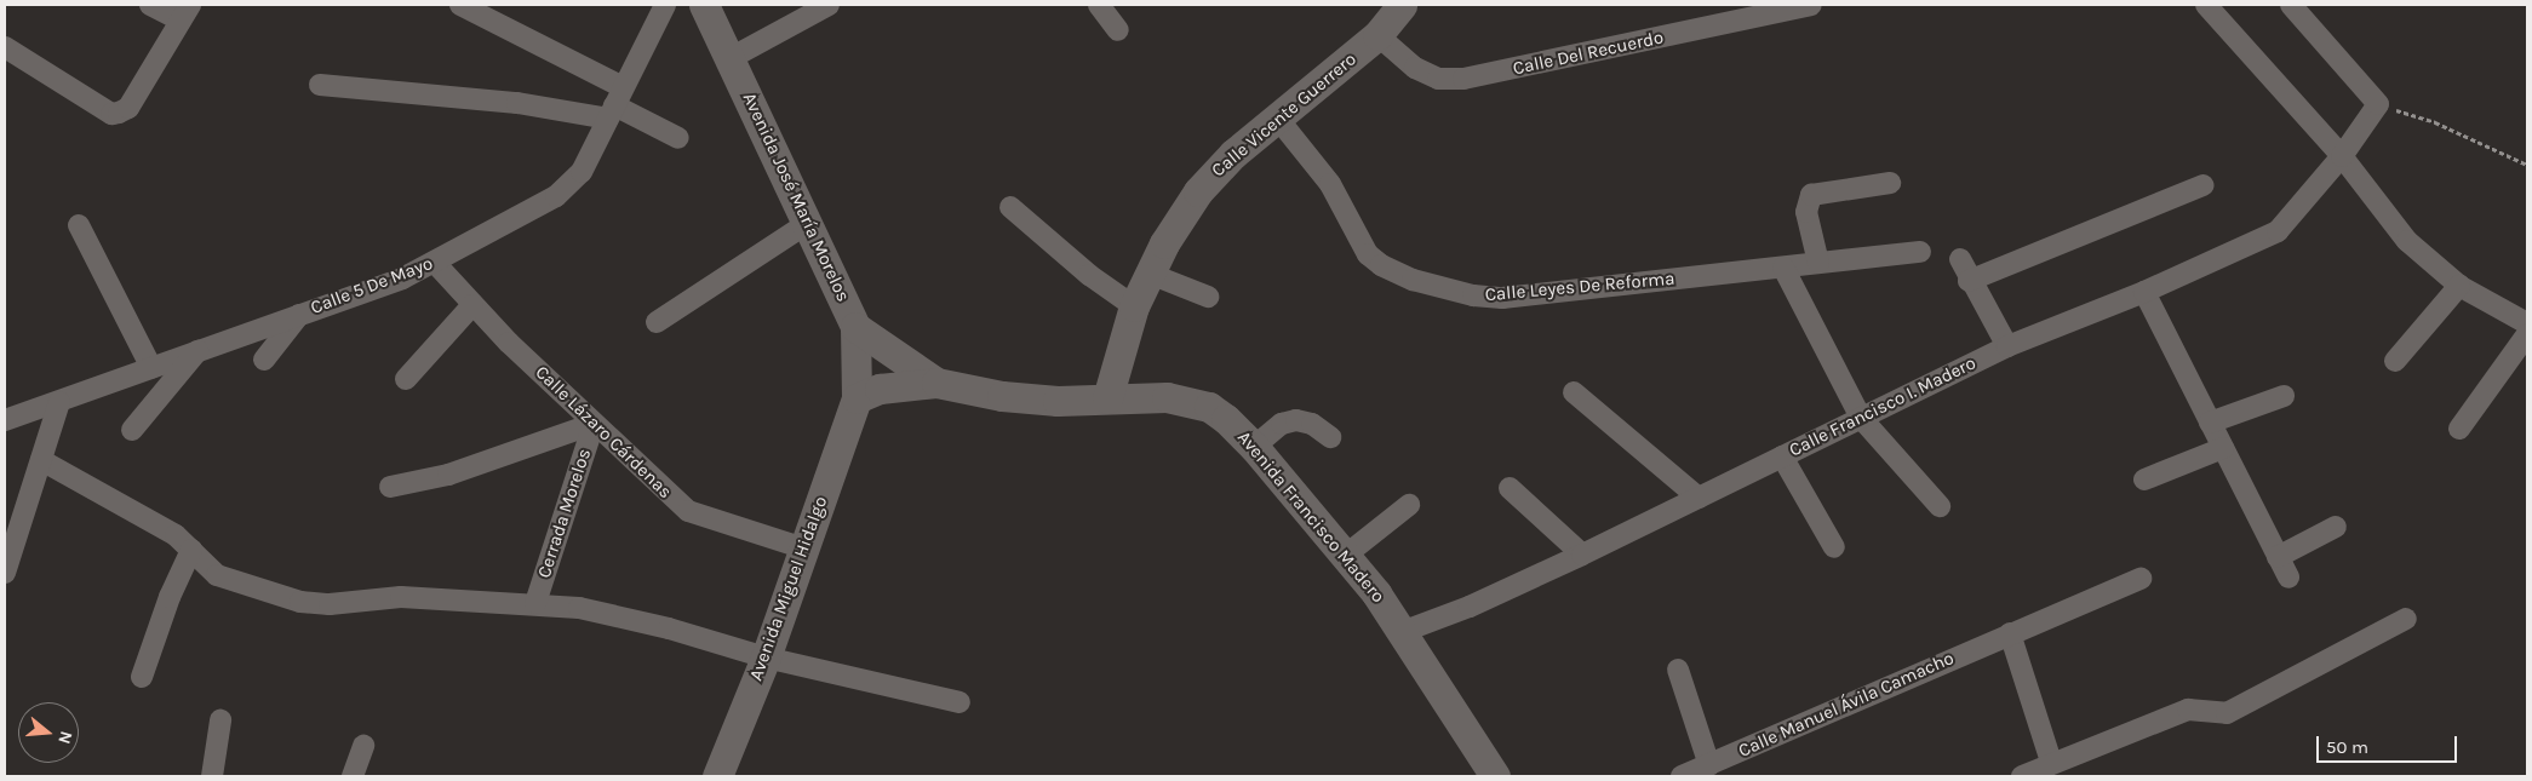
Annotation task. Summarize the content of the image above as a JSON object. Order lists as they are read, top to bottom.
{
  "streets": {
    "street": [
      "Calle Del Recuerdo",
      "Calle Vicente Guerrero",
      "Avenida José María Morelos",
      "Calle 5 De Mayo",
      "Calle Leyes De Reforma",
      "Calle Francisco I. Madero",
      "Calle Lázaro Cárdenas",
      "Cerrada Morelos",
      "Avenida Francisco Madero",
      "Avenida Miguel Hidalgo",
      "Calle Manuel Ávila Camacho"
    ]
  },
  "crossings": [
    ["Calle Del Recuerdo", "Calle Vicente Guerrero"],
    ["Calle Vicente Guerrero", "Calle Leyes De Reforma"],
    ["Calle Vicente Guerrero", "Avenida Francisco Madero"],
    ["Avenida José María Morelos", "Avenida Francisco Madero"],
    ["Avenida José María Morelos", "Avenida Miguel Hidalgo"],
    ["Calle 5 De Mayo", "Calle Lázaro Cárdenas"],
    ["Calle Francisco I. Madero", "Avenida Francisco Madero"],
    ["Calle Lázaro Cárdenas", "Cerrada Morelos"],
    ["Calle Lázaro Cárdenas", "Avenida Miguel Hidalgo"],
    ["Avenida Francisco Madero", "Avenida Miguel Hidalgo"]
  ],
  "scale_bar": "50 m",
  "north": "right"
}
